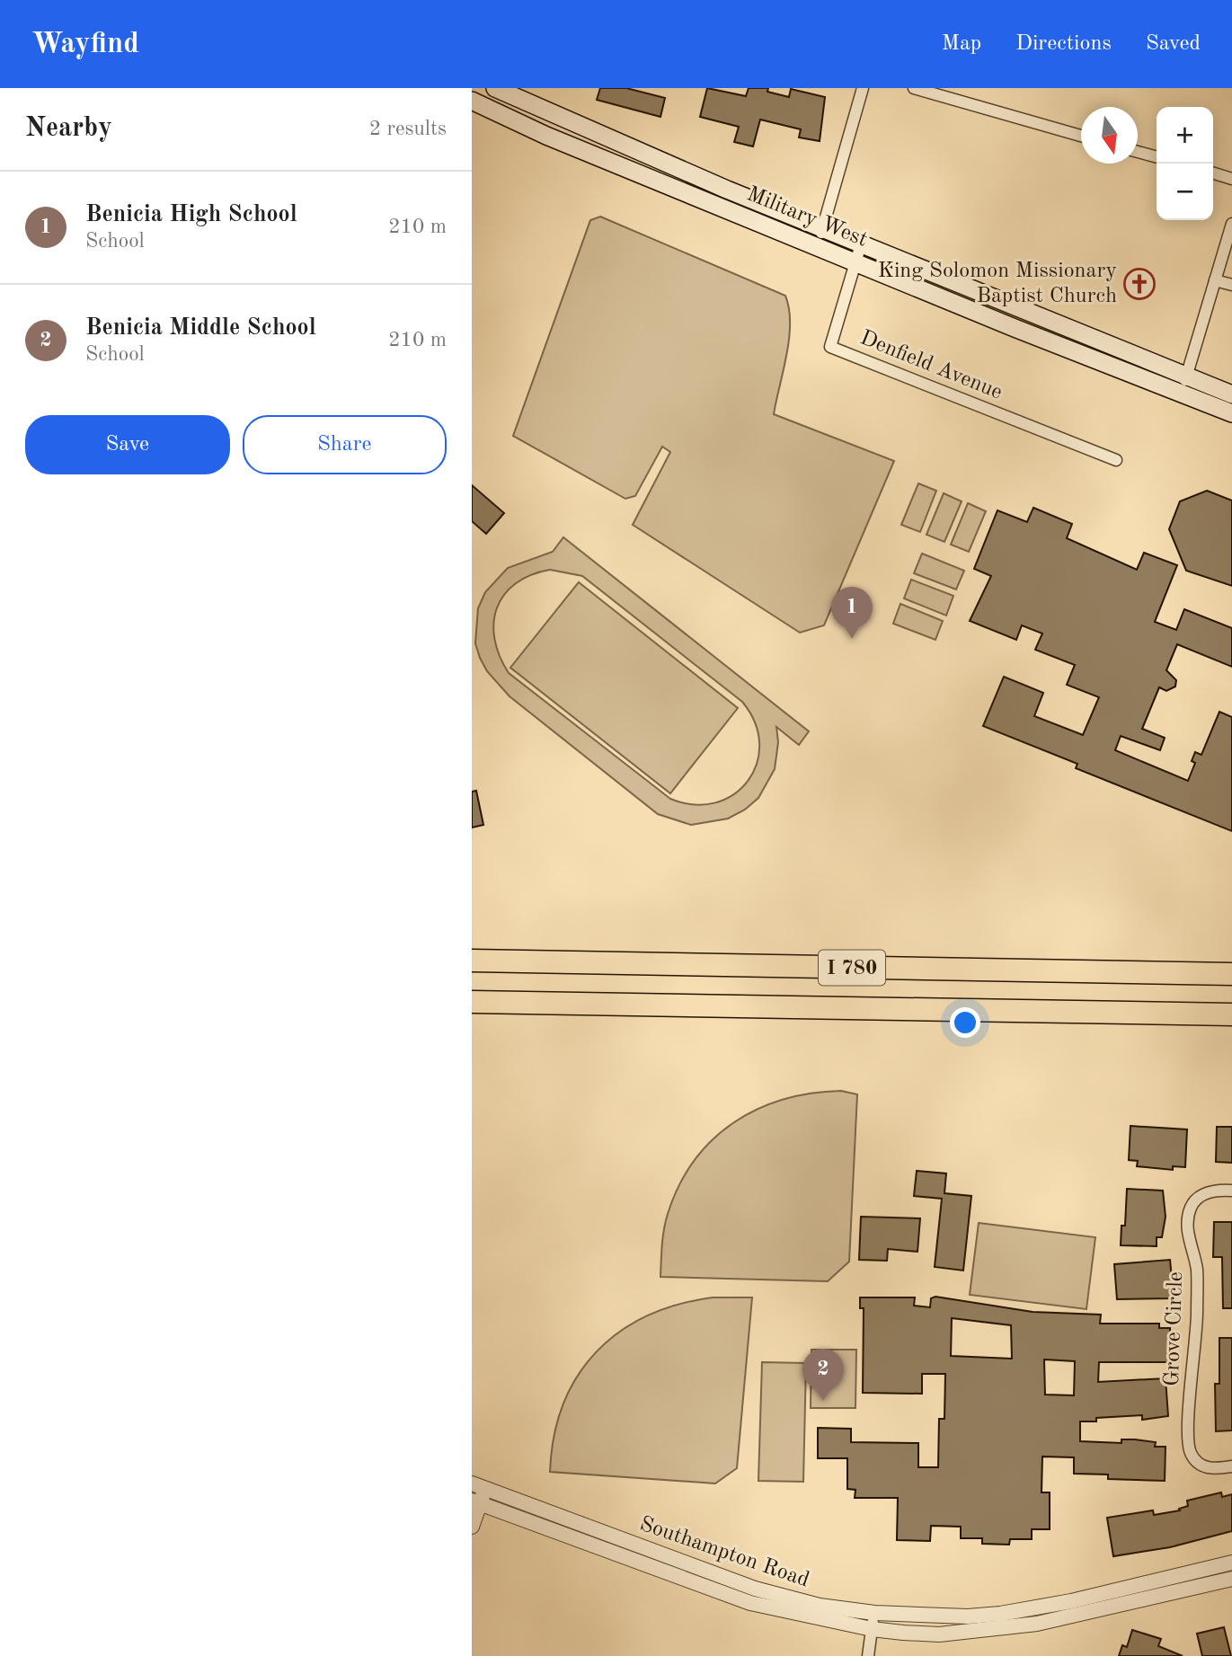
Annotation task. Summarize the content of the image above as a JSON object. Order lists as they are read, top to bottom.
{
  "streets": {
    "highway": ["I 780"],
    "main road": ["Military West"],
    "street": ["Denfield Avenue", "Grove Circle", "Southampton Road"]
  },
  "crossings": [
    ["Military West", "Denfield Avenue"]
  ],
  "places": {
    "church": ["King Solomon Missionary Baptist Church"]
  },
  "north": "bottom",
  "page": {
    "header": "Wayfind",
    "nav": ["Map", "Directions", "Saved"],
    "heading": ["Nearby", "2 results"],
    "map_buttons": ["+", "−"],
    "list": [
      {
        "mark": "1",
        "name": "Benicia High School",
        "note": "School",
        "value": "210 m"
      },
      {
        "mark": "2",
        "name": "Benicia Middle School",
        "note": "School",
        "value": "210 m"
      }
    ],
    "buttons": ["Save", "Share"],
    "pins": ["1", "2"]
  }
}
